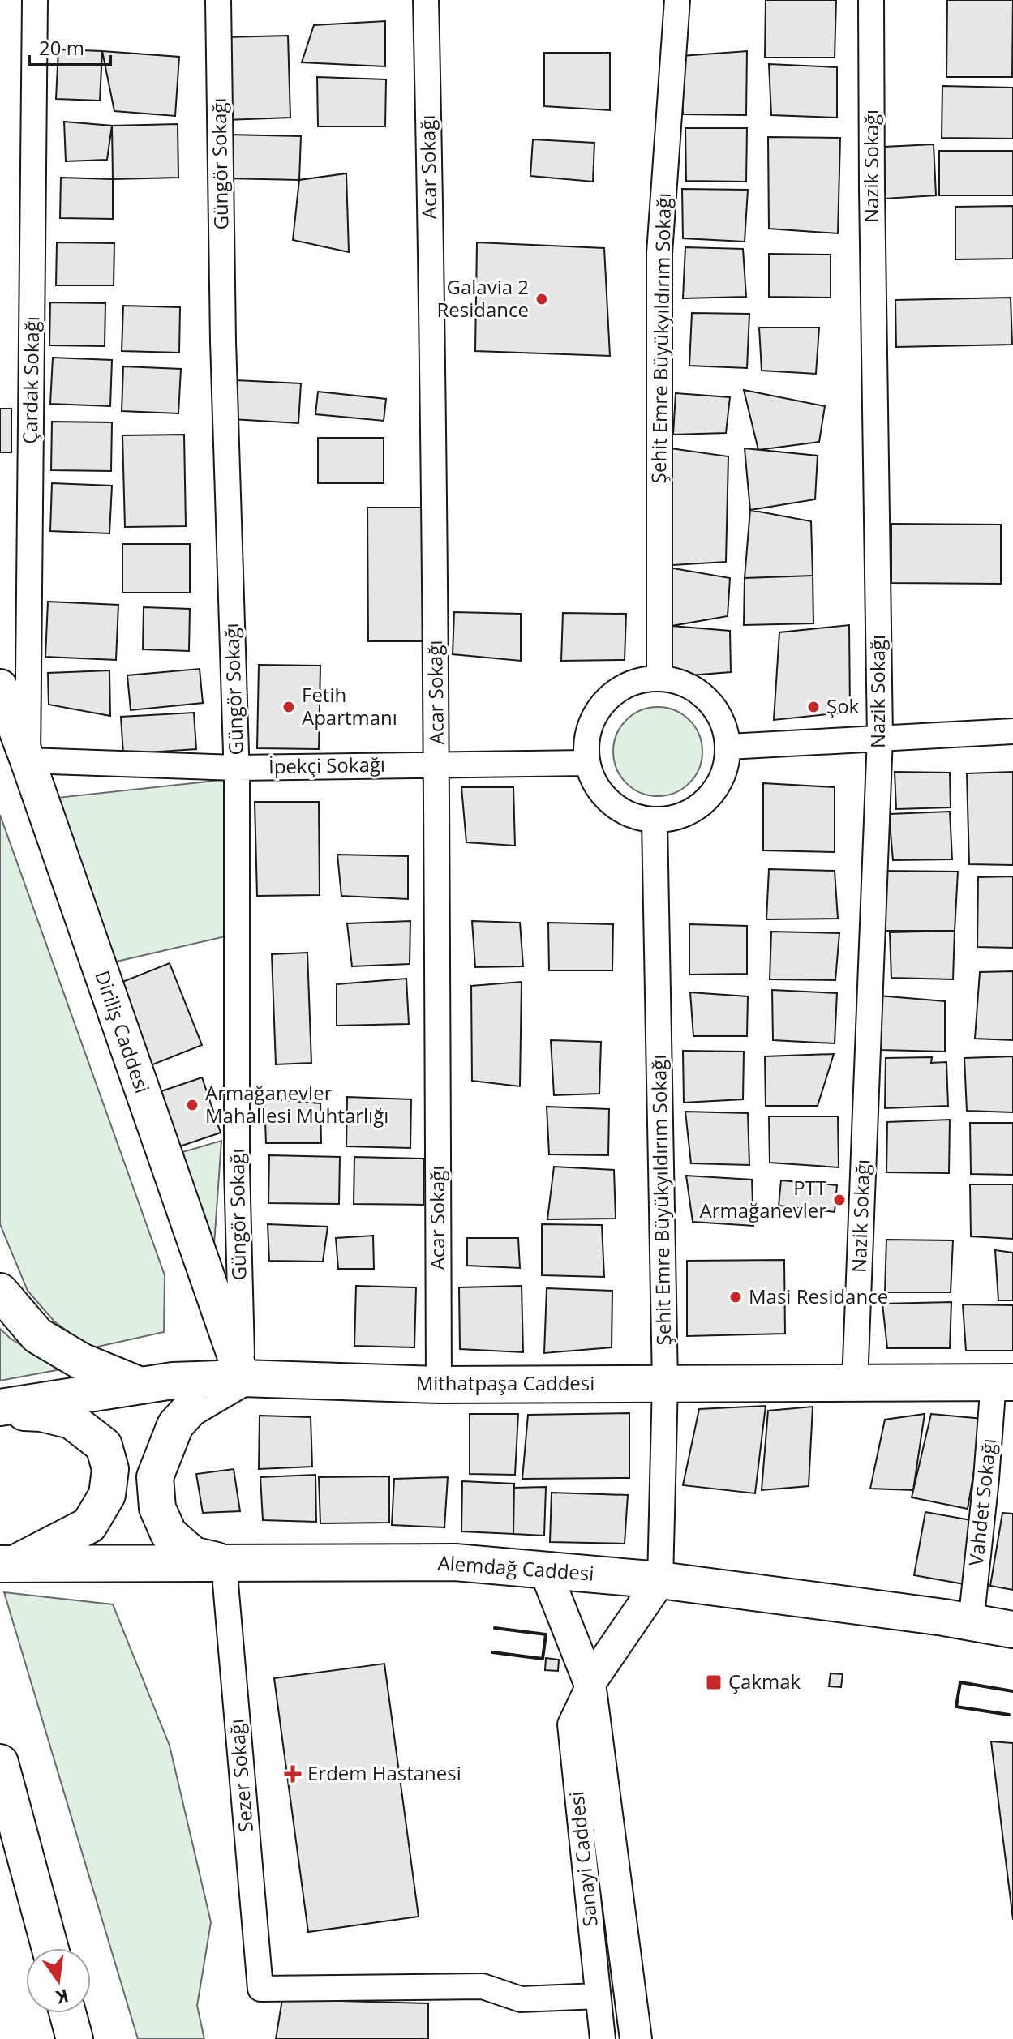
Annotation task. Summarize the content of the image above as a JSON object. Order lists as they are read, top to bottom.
{
  "streets": {
    "main road": ["Diriliş Caddesi", "Mithatpaşa Caddesi", "Alemdağ Caddesi"],
    "street": [
      "Güngör Sokağı",
      "Nazik Sokağı",
      "Acar Sokağı",
      "Şehit Emre Büyükyıldırım Sokağı",
      "Çardak Sokağı",
      "İpekçi Sokağı",
      "Vahdet Sokağı",
      "Sezer Sokağı",
      "Sanayi Caddesi"
    ]
  },
  "crossings": [
    ["Güngör Sokağı", "İpekçi Sokağı"],
    ["Güngör Sokağı", "Diriliş Caddesi"],
    ["Güngör Sokağı", "Mithatpaşa Caddesi"],
    ["Nazik Sokağı", "Mithatpaşa Caddesi"],
    ["Acar Sokağı", "İpekçi Sokağı"],
    ["Acar Sokağı", "Mithatpaşa Caddesi"],
    ["Şehit Emre Büyükyıldırım Sokağı", "İpekçi Sokağı"],
    ["Şehit Emre Büyükyıldırım Sokağı", "Mithatpaşa Caddesi"],
    ["Şehit Emre Büyükyıldırım Sokağı", "Alemdağ Caddesi"],
    ["Şehit Emre Büyükyıldırım Sokağı", "Sanayi Caddesi"],
    ["Çardak Sokağı", "İpekçi Sokağı"],
    ["Çardak Sokağı", "Diriliş Caddesi"],
    ["İpekçi Sokağı", "Diriliş Caddesi"],
    ["Diriliş Caddesi", "Mithatpaşa Caddesi"],
    ["Mithatpaşa Caddesi", "Vahdet Sokağı"],
    ["Vahdet Sokağı", "Alemdağ Caddesi"],
    ["Alemdağ Caddesi", "Sezer Sokağı"],
    ["Alemdağ Caddesi", "Sanayi Caddesi"],
    ["Sezer Sokağı", "Sanayi Caddesi"]
  ],
  "places": {
    "other": [
      "Galavia 2 Residance",
      "Fetih Apartmanı",
      "Şok",
      "Armağanevler Mahallesi Muhtarlığı",
      "PTT Armağanevler",
      "Masi Residance"
    ],
    "transit": ["Çakmak"],
    "health": ["Erdem Hastanesi"]
  },
  "scale_bar": "20 m",
  "north": "bottom"
}
